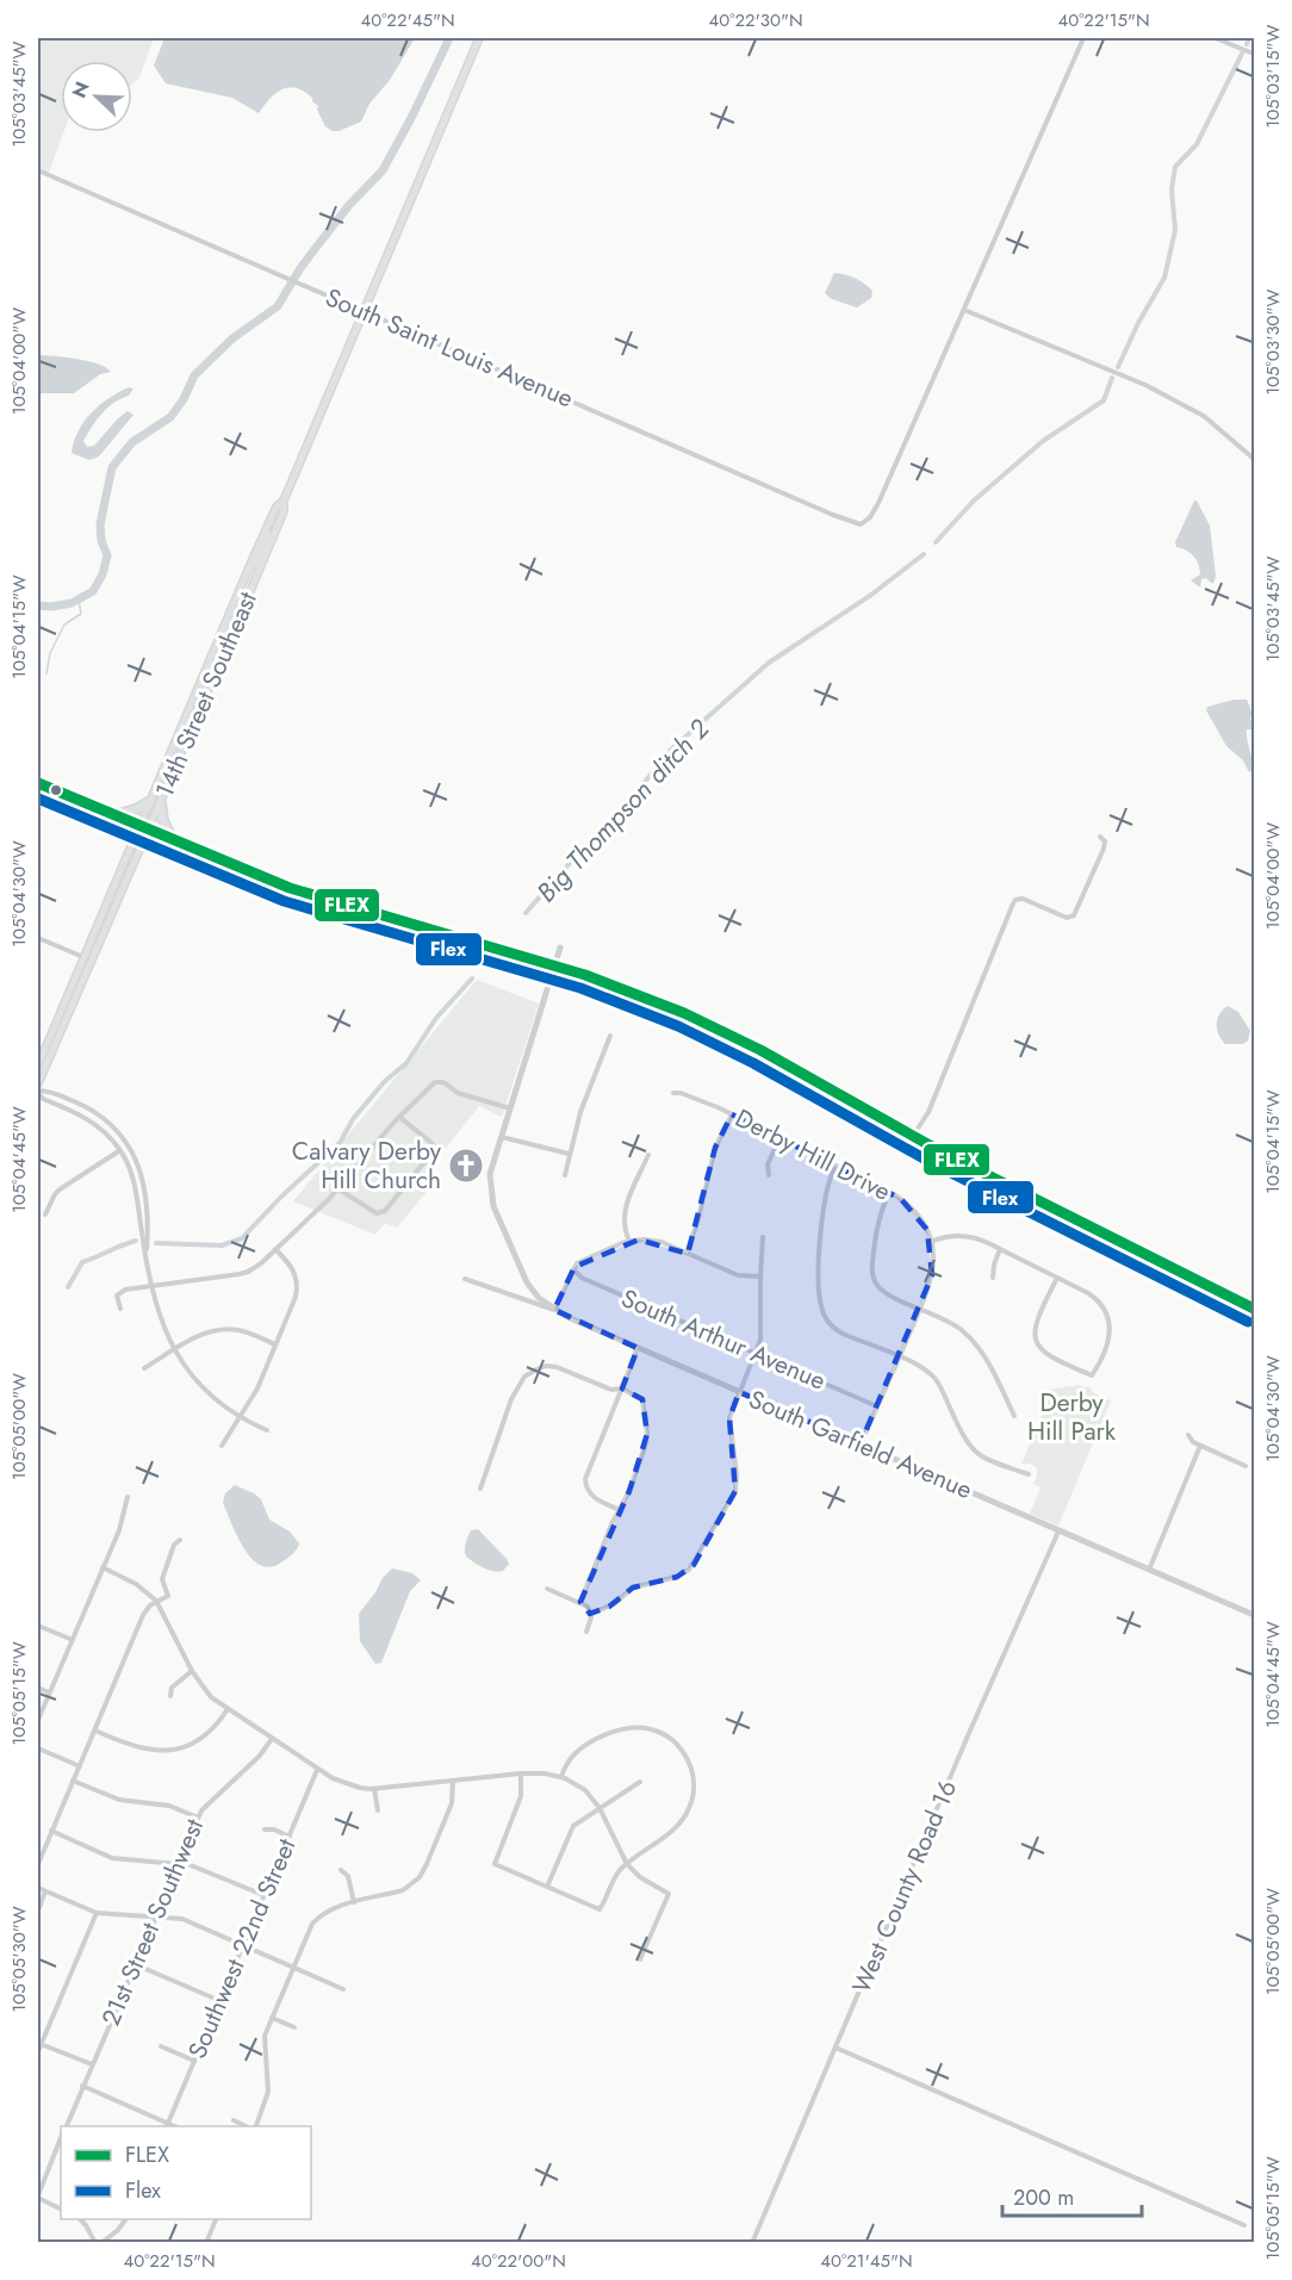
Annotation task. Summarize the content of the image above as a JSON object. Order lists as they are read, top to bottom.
{
  "streets": {
    "main road": ["14th Street Southeast"],
    "street": [
      "South Saint Louis Avenue",
      "Derby Hill Drive",
      "South Arthur Avenue",
      "South Garfield Avenue",
      "West County Road 16",
      "21st Street Southwest",
      "Southwest 22nd Street"
    ]
  },
  "crossings": [
    ["South Saint Louis Avenue", "14th Street Southeast"],
    ["Derby Hill Drive", "South Arthur Avenue"],
    ["Derby Hill Drive", "South Garfield Avenue"],
    ["South Garfield Avenue", "West County Road 16"]
  ],
  "water": ["Big Thompson ditch 2"],
  "parks": ["Derby Hill Park"],
  "places": {
    "church": ["Calvary Derby Hill Church"]
  },
  "lines": ["transit line FLEX", "transit line Flex"],
  "legend": ["FLEX", "Flex"],
  "scale_bar": "200 m",
  "north": "top left",
  "coordinates": [
    "40°22'45\"N",
    "40°22'30\"N",
    "40°22'15\"N",
    "105°03'15\"W",
    "105°03'45\"W",
    "105°03'30\"W",
    "105°04'00\"W",
    "105°04'15\"W",
    "105°04'30\"W",
    "105°04'45\"W",
    "105°05'00\"W",
    "105°05'15\"W",
    "105°05'30\"W",
    "40°22'00\"N",
    "40°21'45\"N"
  ]
}
